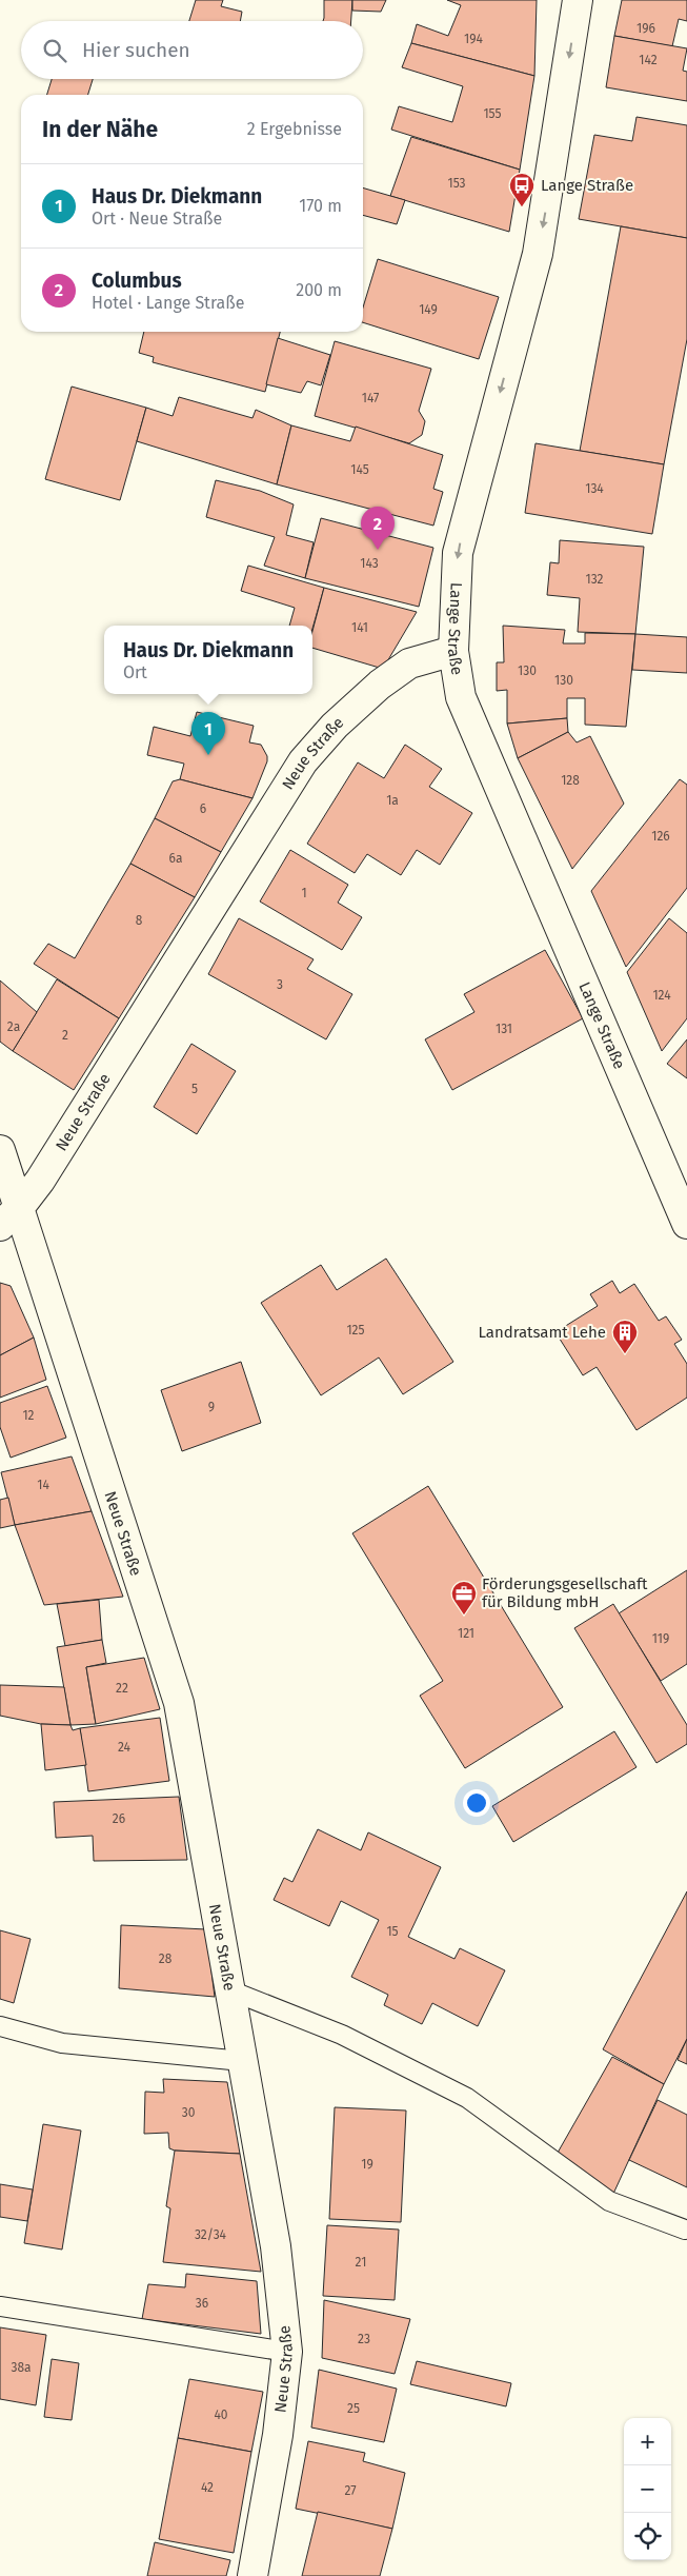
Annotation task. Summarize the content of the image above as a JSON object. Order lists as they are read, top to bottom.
{
  "streets": {
    "street": ["Lange Straße", "Neue Straße"]
  },
  "crossings": [
    ["Lange Straße", "Neue Straße"]
  ],
  "one_way": ["Lange Straße"],
  "places": {
    "bus stop": ["Lange Straße"],
    "building": ["Landratsamt Lehe"],
    "office": ["Förderungsgesellschaft für Bildung mbH"]
  },
  "house_numbers": [
    "196",
    "194",
    "142",
    "155",
    "153",
    "149",
    "147",
    "145",
    "134",
    "143",
    "132",
    "141",
    "130",
    "130",
    "128",
    "1a",
    "6",
    "126",
    "6a",
    "1",
    "8",
    "3",
    "124",
    "2a",
    "131",
    "2",
    "5",
    "125",
    "9",
    "12",
    "14",
    "121",
    "119",
    "22",
    "24",
    "26",
    "15",
    "28",
    "30",
    "19",
    "32/34",
    "21",
    "36",
    "23",
    "38a",
    "25",
    "40",
    "42",
    "27"
  ],
  "page": {
    "search": "Hier suchen",
    "heading": ["In der Nähe", "2 Ergebnisse"],
    "list": [
      {
        "mark": "1",
        "name": "Haus Dr. Diekmann",
        "note": "Ort · Neue Straße",
        "value": "170 m"
      },
      {
        "mark": "2",
        "name": "Columbus",
        "note": "Hotel · Lange Straße",
        "value": "200 m"
      }
    ],
    "pins": ["2", "1"],
    "popup": ["Haus Dr. Diekmann", "Ort"],
    "map_buttons": ["+", "−"]
  }
}
